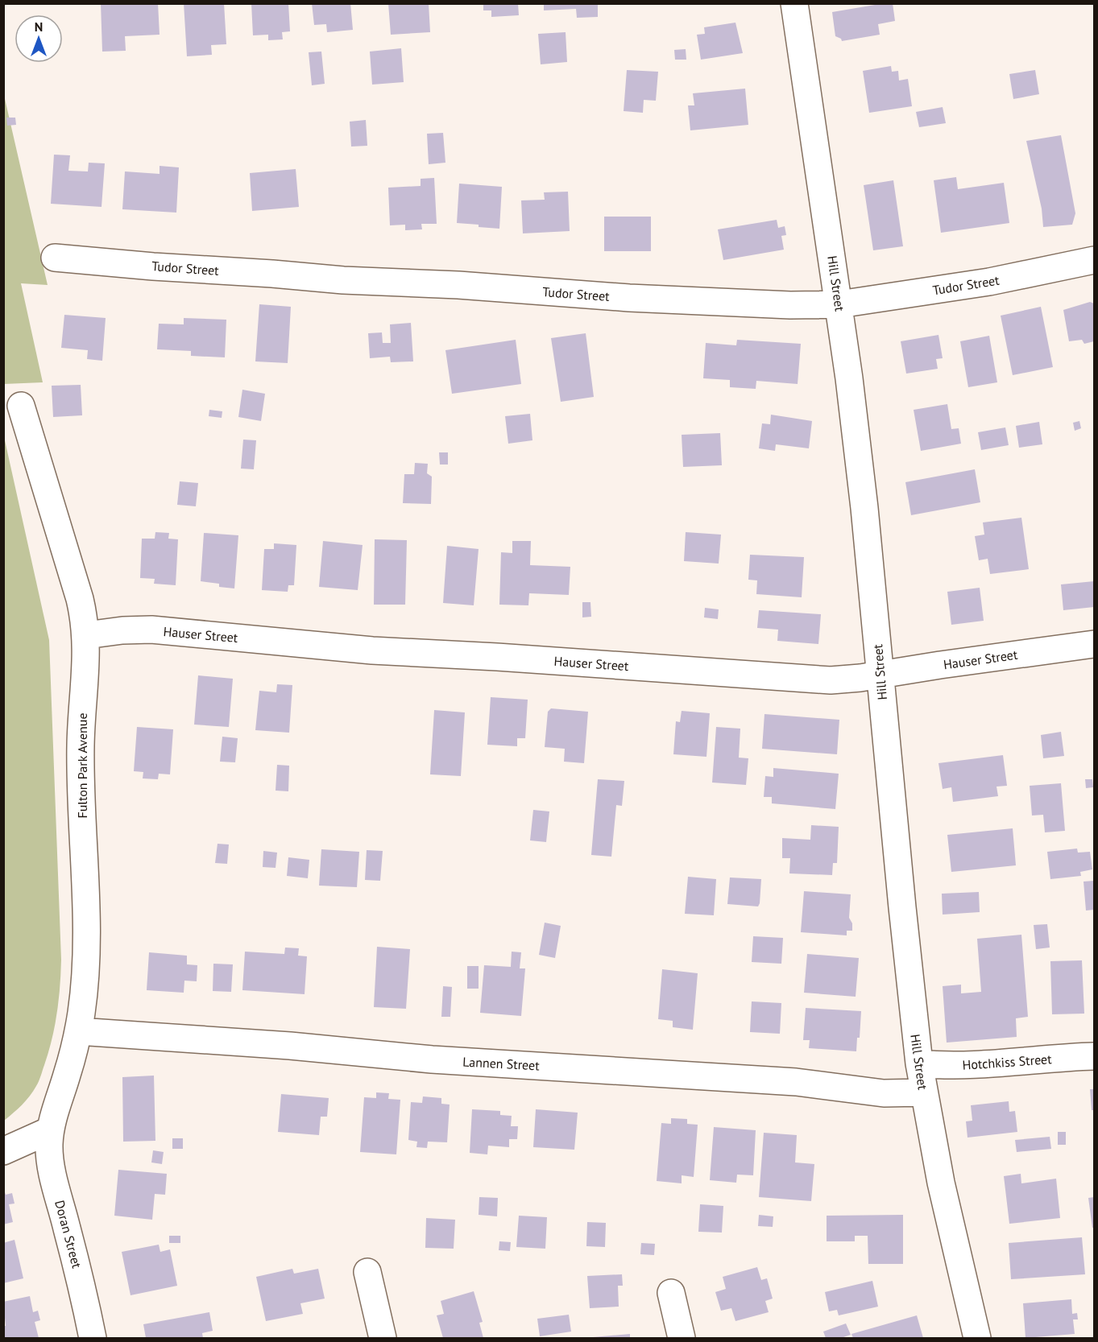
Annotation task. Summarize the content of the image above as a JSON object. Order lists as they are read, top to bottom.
{
  "streets": {
    "street": [
      "Tudor Street",
      "Hill Street",
      "Hauser Street",
      "Fulton Park Avenue",
      "Hotchkiss Street",
      "Lannen Street",
      "Doran Street"
    ]
  },
  "crossings": [
    ["Tudor Street", "Hill Street"],
    ["Hill Street", "Hauser Street"],
    ["Hill Street", "Hotchkiss Street"],
    ["Hill Street", "Lannen Street"],
    ["Hauser Street", "Fulton Park Avenue"],
    ["Fulton Park Avenue", "Lannen Street"],
    ["Fulton Park Avenue", "Doran Street"]
  ],
  "north": "top"
}
